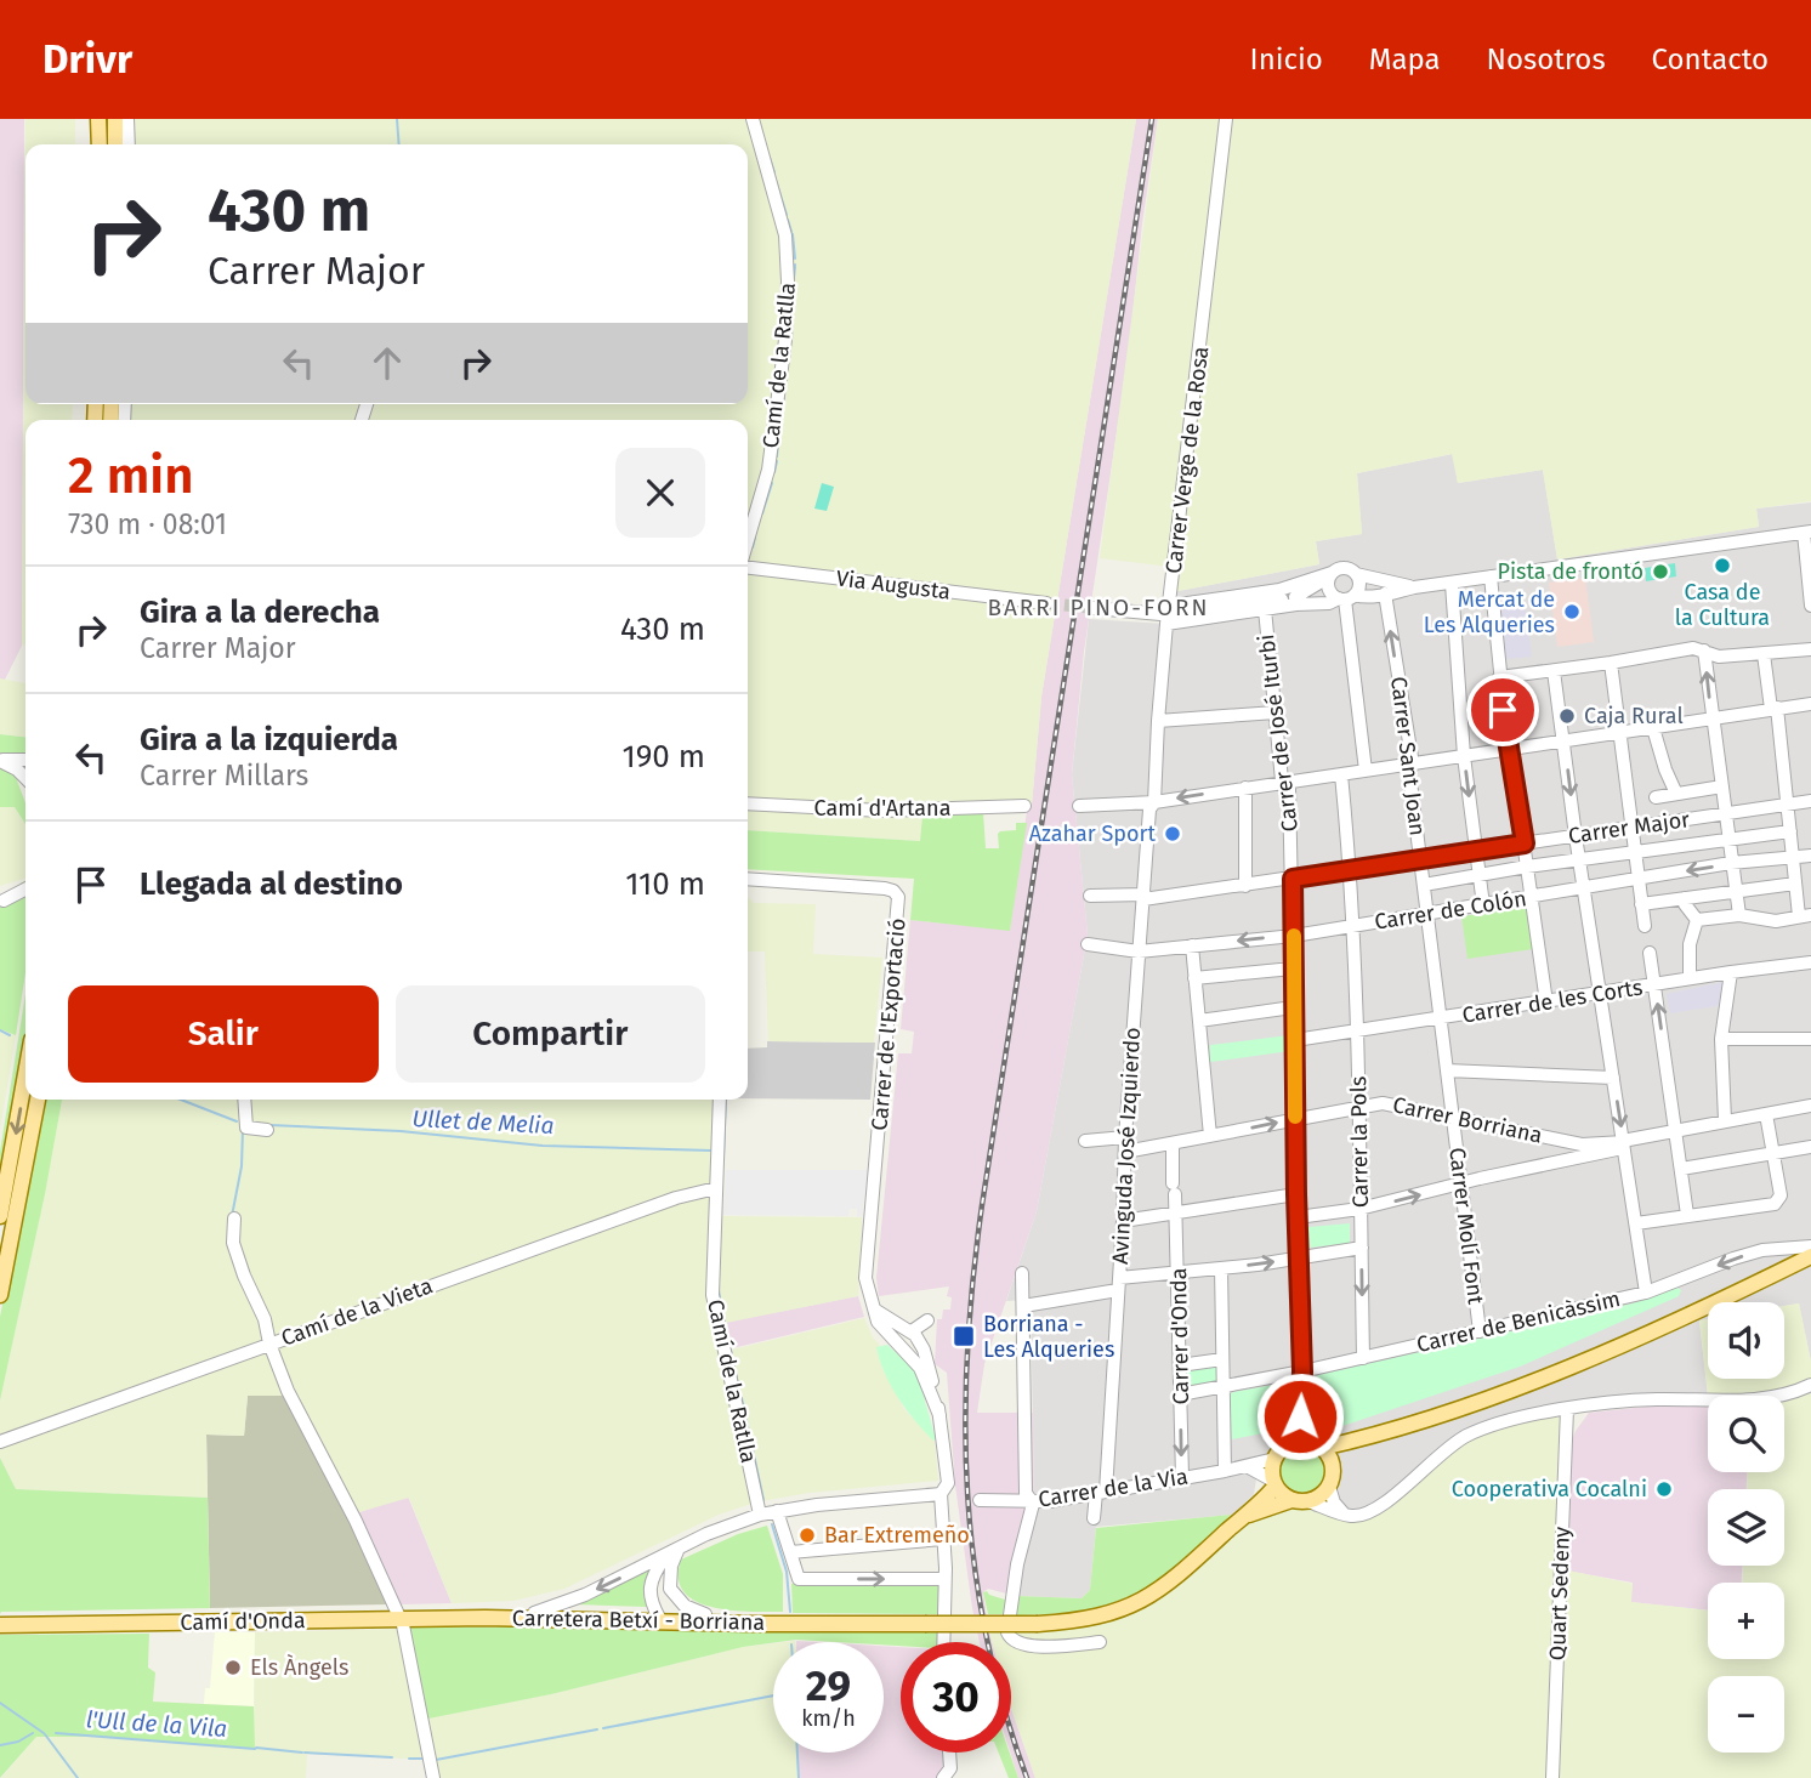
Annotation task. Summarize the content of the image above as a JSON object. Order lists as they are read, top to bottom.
{
  "streets": {
    "main road": ["Carretera Betxí - Borriana", "Camí d'Onda"],
    "street": [
      "Camí de la Ratlla",
      "Carrer Verge de la Rosa",
      "Via Augusta",
      "Carrer de José Iturbi",
      "Carrer Sant Joan",
      "Camí d'Artana",
      "Carrer Major",
      "Carrer de Colón",
      "Carrer de les Corts",
      "Carrer de l'Exportació",
      "Carrer Borriana",
      "Carrer la Pols",
      "Avinguda José Izquierdo",
      "Carrer Molí Font",
      "Camí de la Vieta",
      "Carrer de Benicàssim",
      "Carrer d'Onda",
      "Carrer de la Via",
      "Quart Sedeny"
    ]
  },
  "crossings": [
    ["Camí de la Ratlla", "Camí de la Vieta"],
    ["Carrer Verge de la Rosa", "Avinguda José Izquierdo"],
    ["Carrer de José Iturbi", "Carrer Major"],
    ["Carrer de José Iturbi", "Carrer de Colón"],
    ["Carrer de José Iturbi", "Carrer de les Corts"],
    ["Carrer de José Iturbi", "Carrer Borriana"],
    ["Carrer de José Iturbi", "Carrer de Benicàssim"],
    ["Carrer de José Iturbi", "Carrer de la Via"],
    ["Carrer de José Iturbi", "Carretera Betxí - Borriana"],
    ["Carrer Sant Joan", "Carrer Major"],
    ["Carrer Sant Joan", "Carrer de Colón"],
    ["Carrer Sant Joan", "Carrer de les Corts"],
    ["Carrer Sant Joan", "Carrer Molí Font"],
    ["Carrer Major", "Carrer la Pols"],
    ["Carrer Major", "Avinguda José Izquierdo"],
    ["Carrer de Colón", "Carrer la Pols"],
    ["Carrer de Colón", "Avinguda José Izquierdo"],
    ["Carrer de les Corts", "Carrer la Pols"],
    ["Carrer de les Corts", "Carrer Molí Font"],
    ["Carrer Borriana", "Carrer la Pols"],
    ["Carrer Borriana", "Avinguda José Izquierdo"],
    ["Carrer Borriana", "Carrer Molí Font"],
    ["Carrer Borriana", "Carrer d'Onda"],
    ["Carrer la Pols", "Carrer de Benicàssim"],
    ["Avinguda José Izquierdo", "Carrer de la Via"],
    ["Carrer Molí Font", "Carrer de Benicàssim"],
    ["Carrer de Benicàssim", "Carrer d'Onda"],
    ["Carrer d'Onda", "Carrer de la Via"],
    ["Carrer de la Via", "Carretera Betxí - Borriana"],
    ["Carretera Betxí - Borriana", "Camí d'Onda"]
  ],
  "districts": ["BARRI PINO-FORN"],
  "water": ["Ullet de Melia", "l'Ull de la Vila"],
  "places": {
    "other": [
      "Casa de la Cultura",
      "Pista de frontó",
      "Mercat de Les Alqueries",
      "Caja Rural",
      "Azahar Sport",
      "Cooperativa Cocalni",
      "Bar Extremeño",
      "Els Àngels"
    ],
    "transit": ["Borriana - Les Alqueries"]
  },
  "page": {
    "header": "Drivr",
    "nav": [
      "Inicio",
      "Mapa",
      "Nosotros",
      "Contacto"
    ],
    "turn": ["430 m", "Carrer Major"],
    "heading": ["2 min", "730 m · 08:01"],
    "list": [
      {
        "name": "Gira a la derecha",
        "note": "Carrer Major",
        "value": "430 m"
      },
      {
        "name": "Gira a la izquierda",
        "note": "Carrer Millars",
        "value": "190 m"
      },
      {
        "name": "Llegada al destino",
        "value": "110 m"
      }
    ],
    "buttons": ["Salir", "Compartir"],
    "map_buttons": ["+", "−"],
    "speed": "29 km/h",
    "limit": "30"
  }
}
